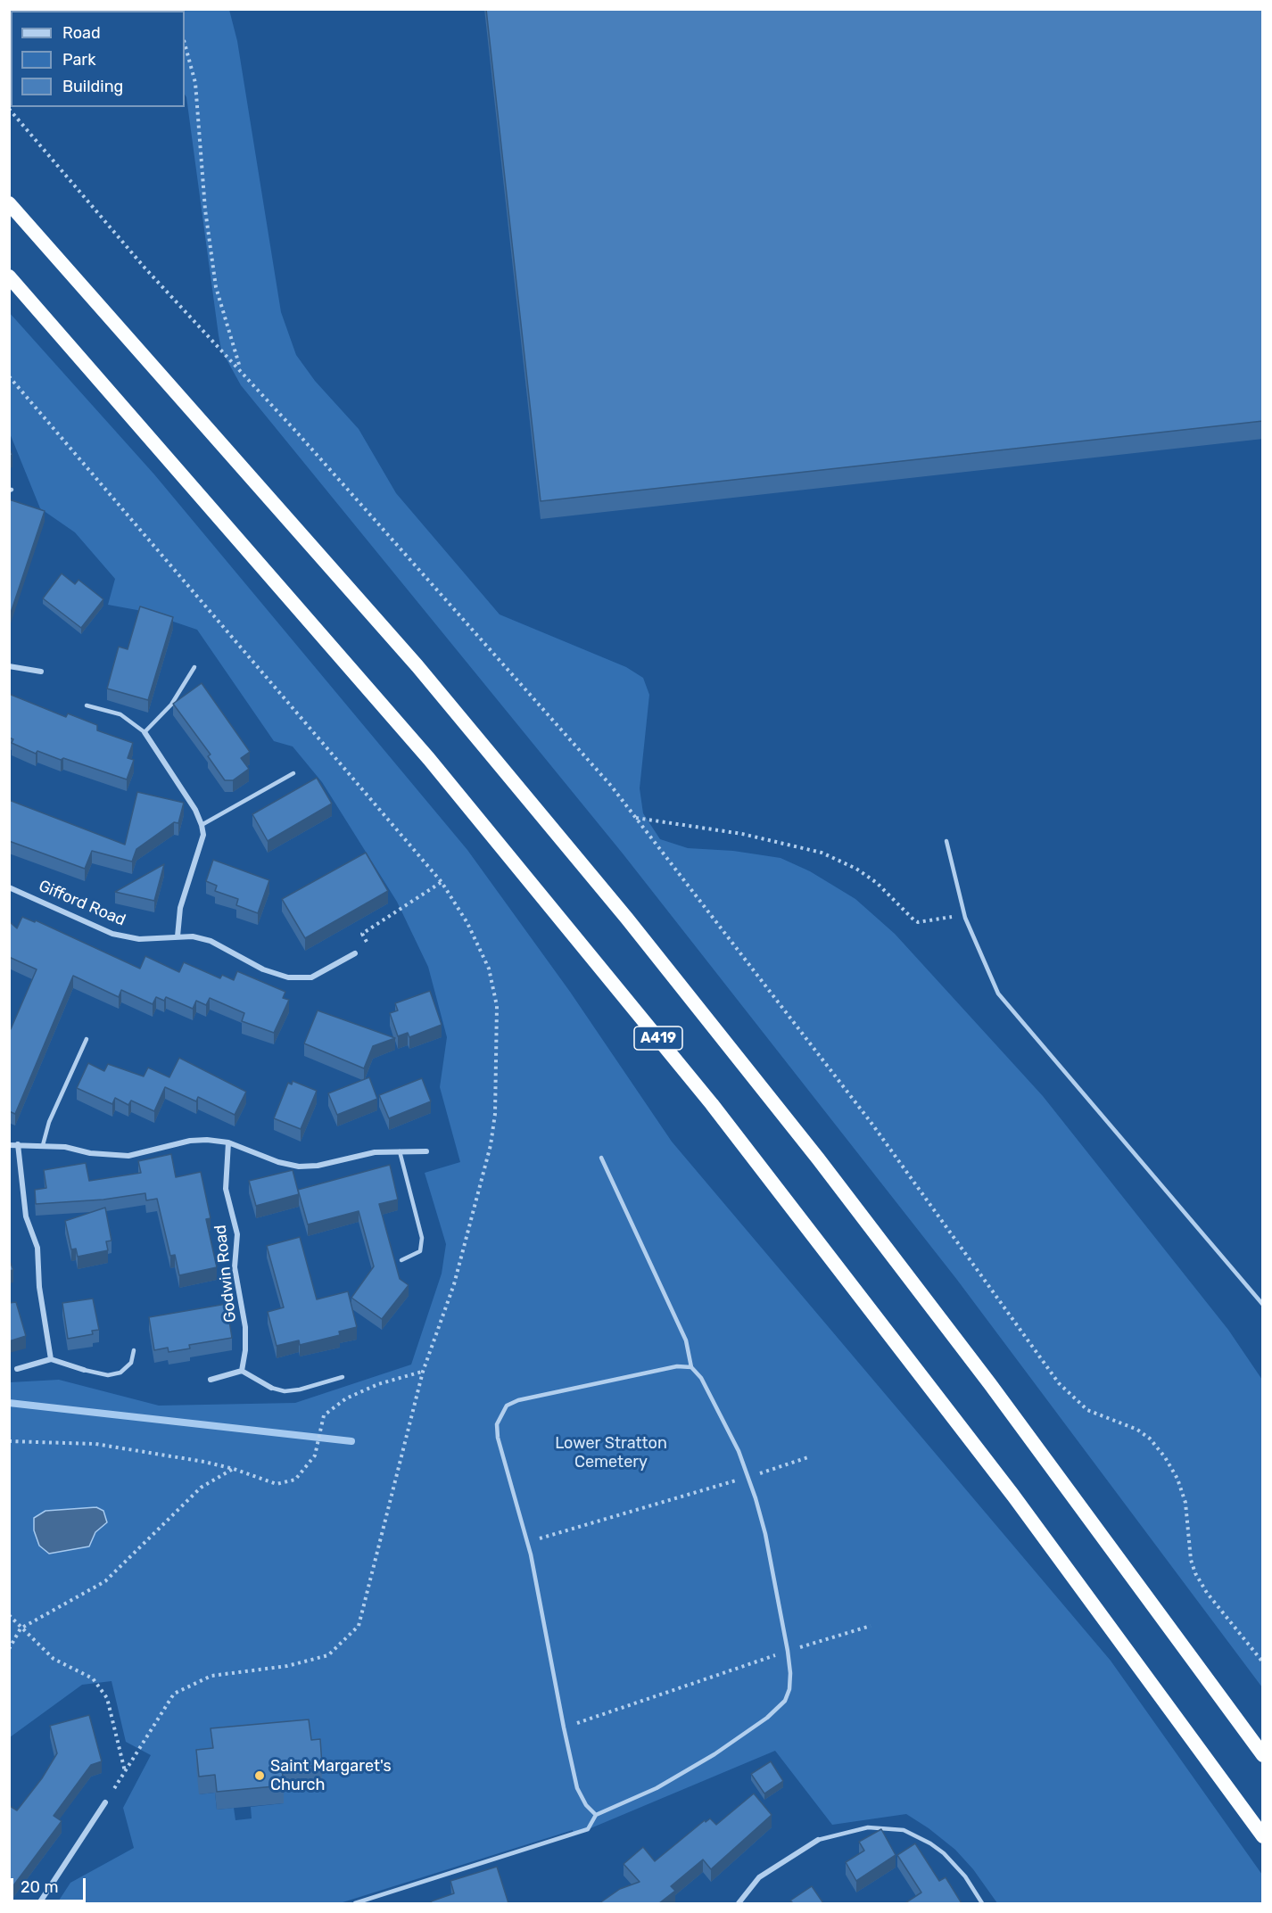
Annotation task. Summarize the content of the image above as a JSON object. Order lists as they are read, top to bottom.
{
  "streets": {
    "highway": ["A419"],
    "street": ["Gifford Road", "Godwin Road"]
  },
  "parks": ["Lower Stratton Cemetery"],
  "places": ["Saint Margaret's Church"],
  "legend": ["Road", "Park", "Building"],
  "scale_bar": "20 m"
}
